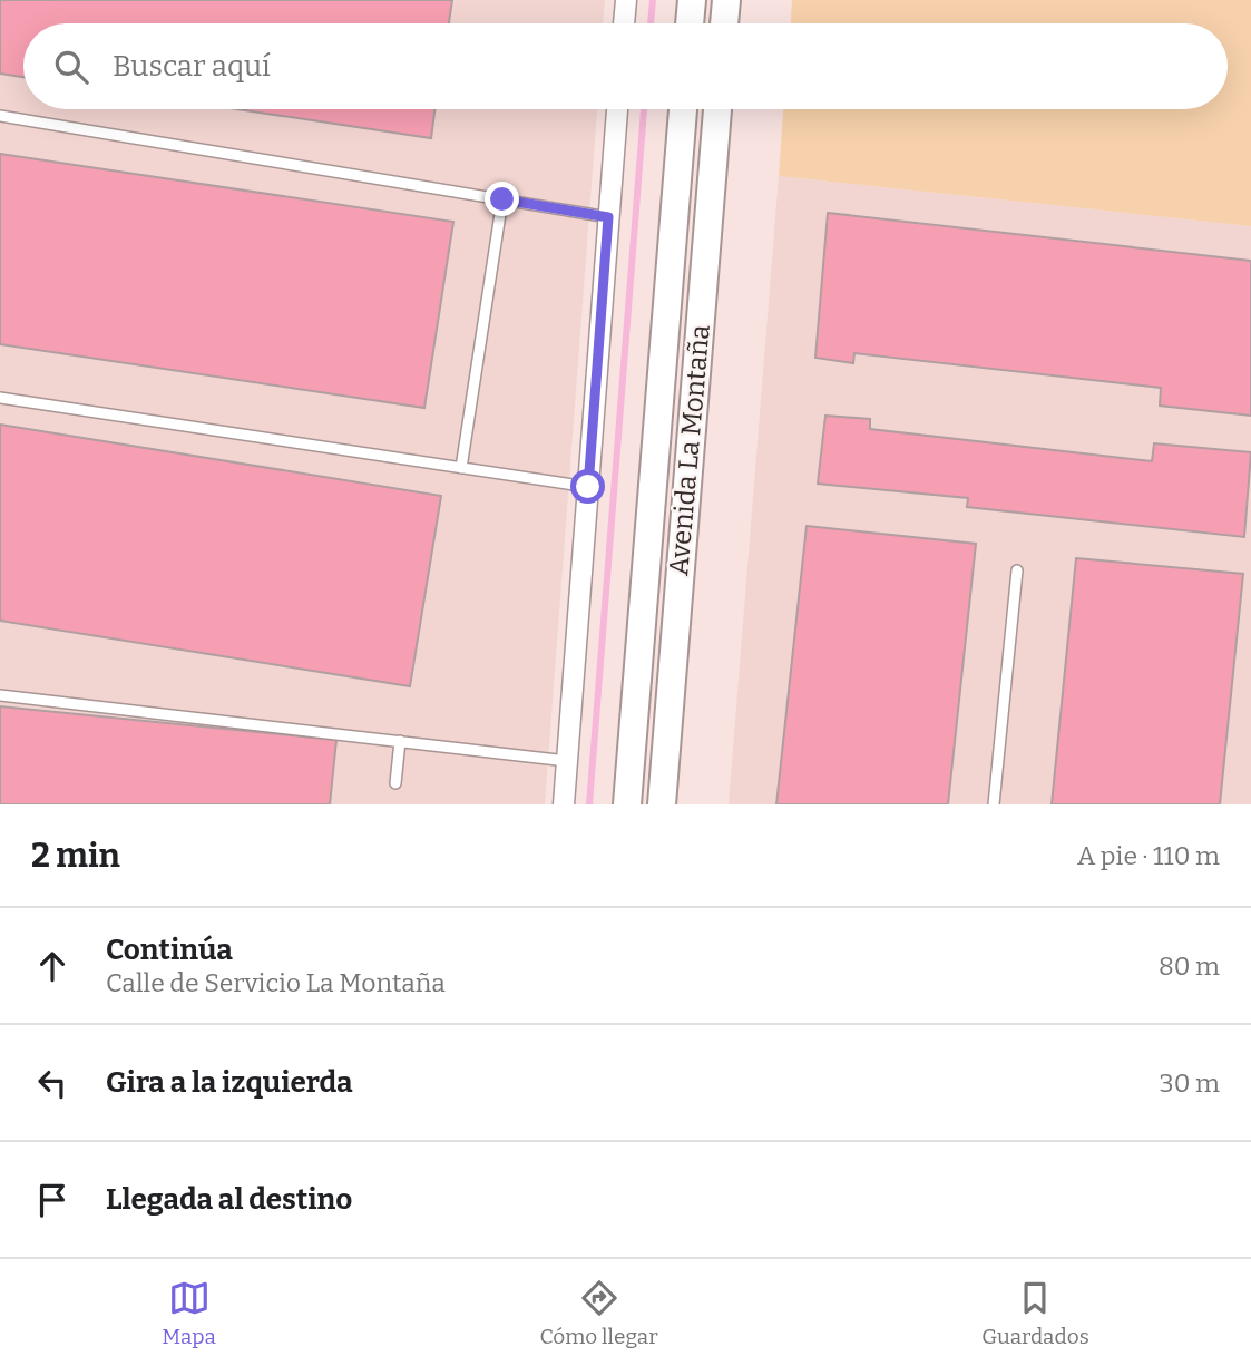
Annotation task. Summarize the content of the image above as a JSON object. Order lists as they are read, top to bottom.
{
  "streets": {
    "main road": ["Avenida La Montaña"]
  },
  "page": {
    "search": "Buscar aquí",
    "heading": ["2 min", "A pie · 110 m"],
    "list": [
      ["Continúa", "Calle de Servicio La Montaña", "80 m"],
      ["Gira a la izquierda", "30 m"],
      "Llegada al destino"
    ],
    "nav": ["Mapa", "Cómo llegar", "Guardados"]
  }
}
